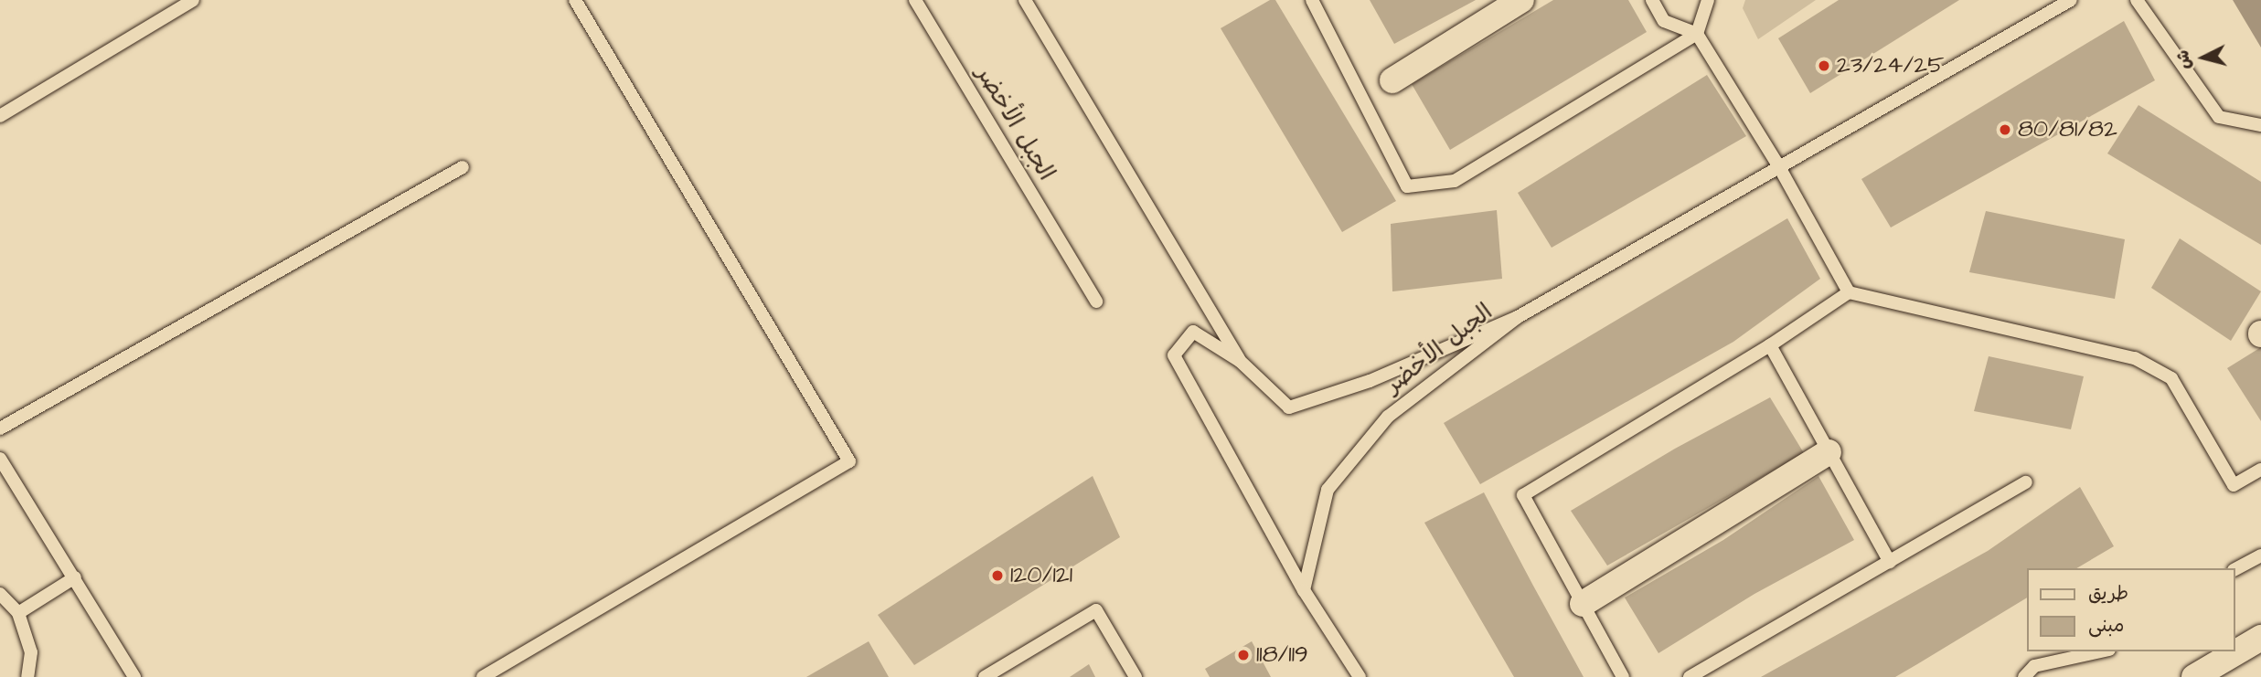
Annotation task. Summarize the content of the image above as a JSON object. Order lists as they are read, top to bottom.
{
  "streets": {
    "lane": ["الجبل الأخضر"]
  },
  "places": [
    "23/24/25",
    "80/81/82",
    "120/121",
    "118/119"
  ],
  "legend": ["طريق", "مبنى"],
  "north": "left"
}
